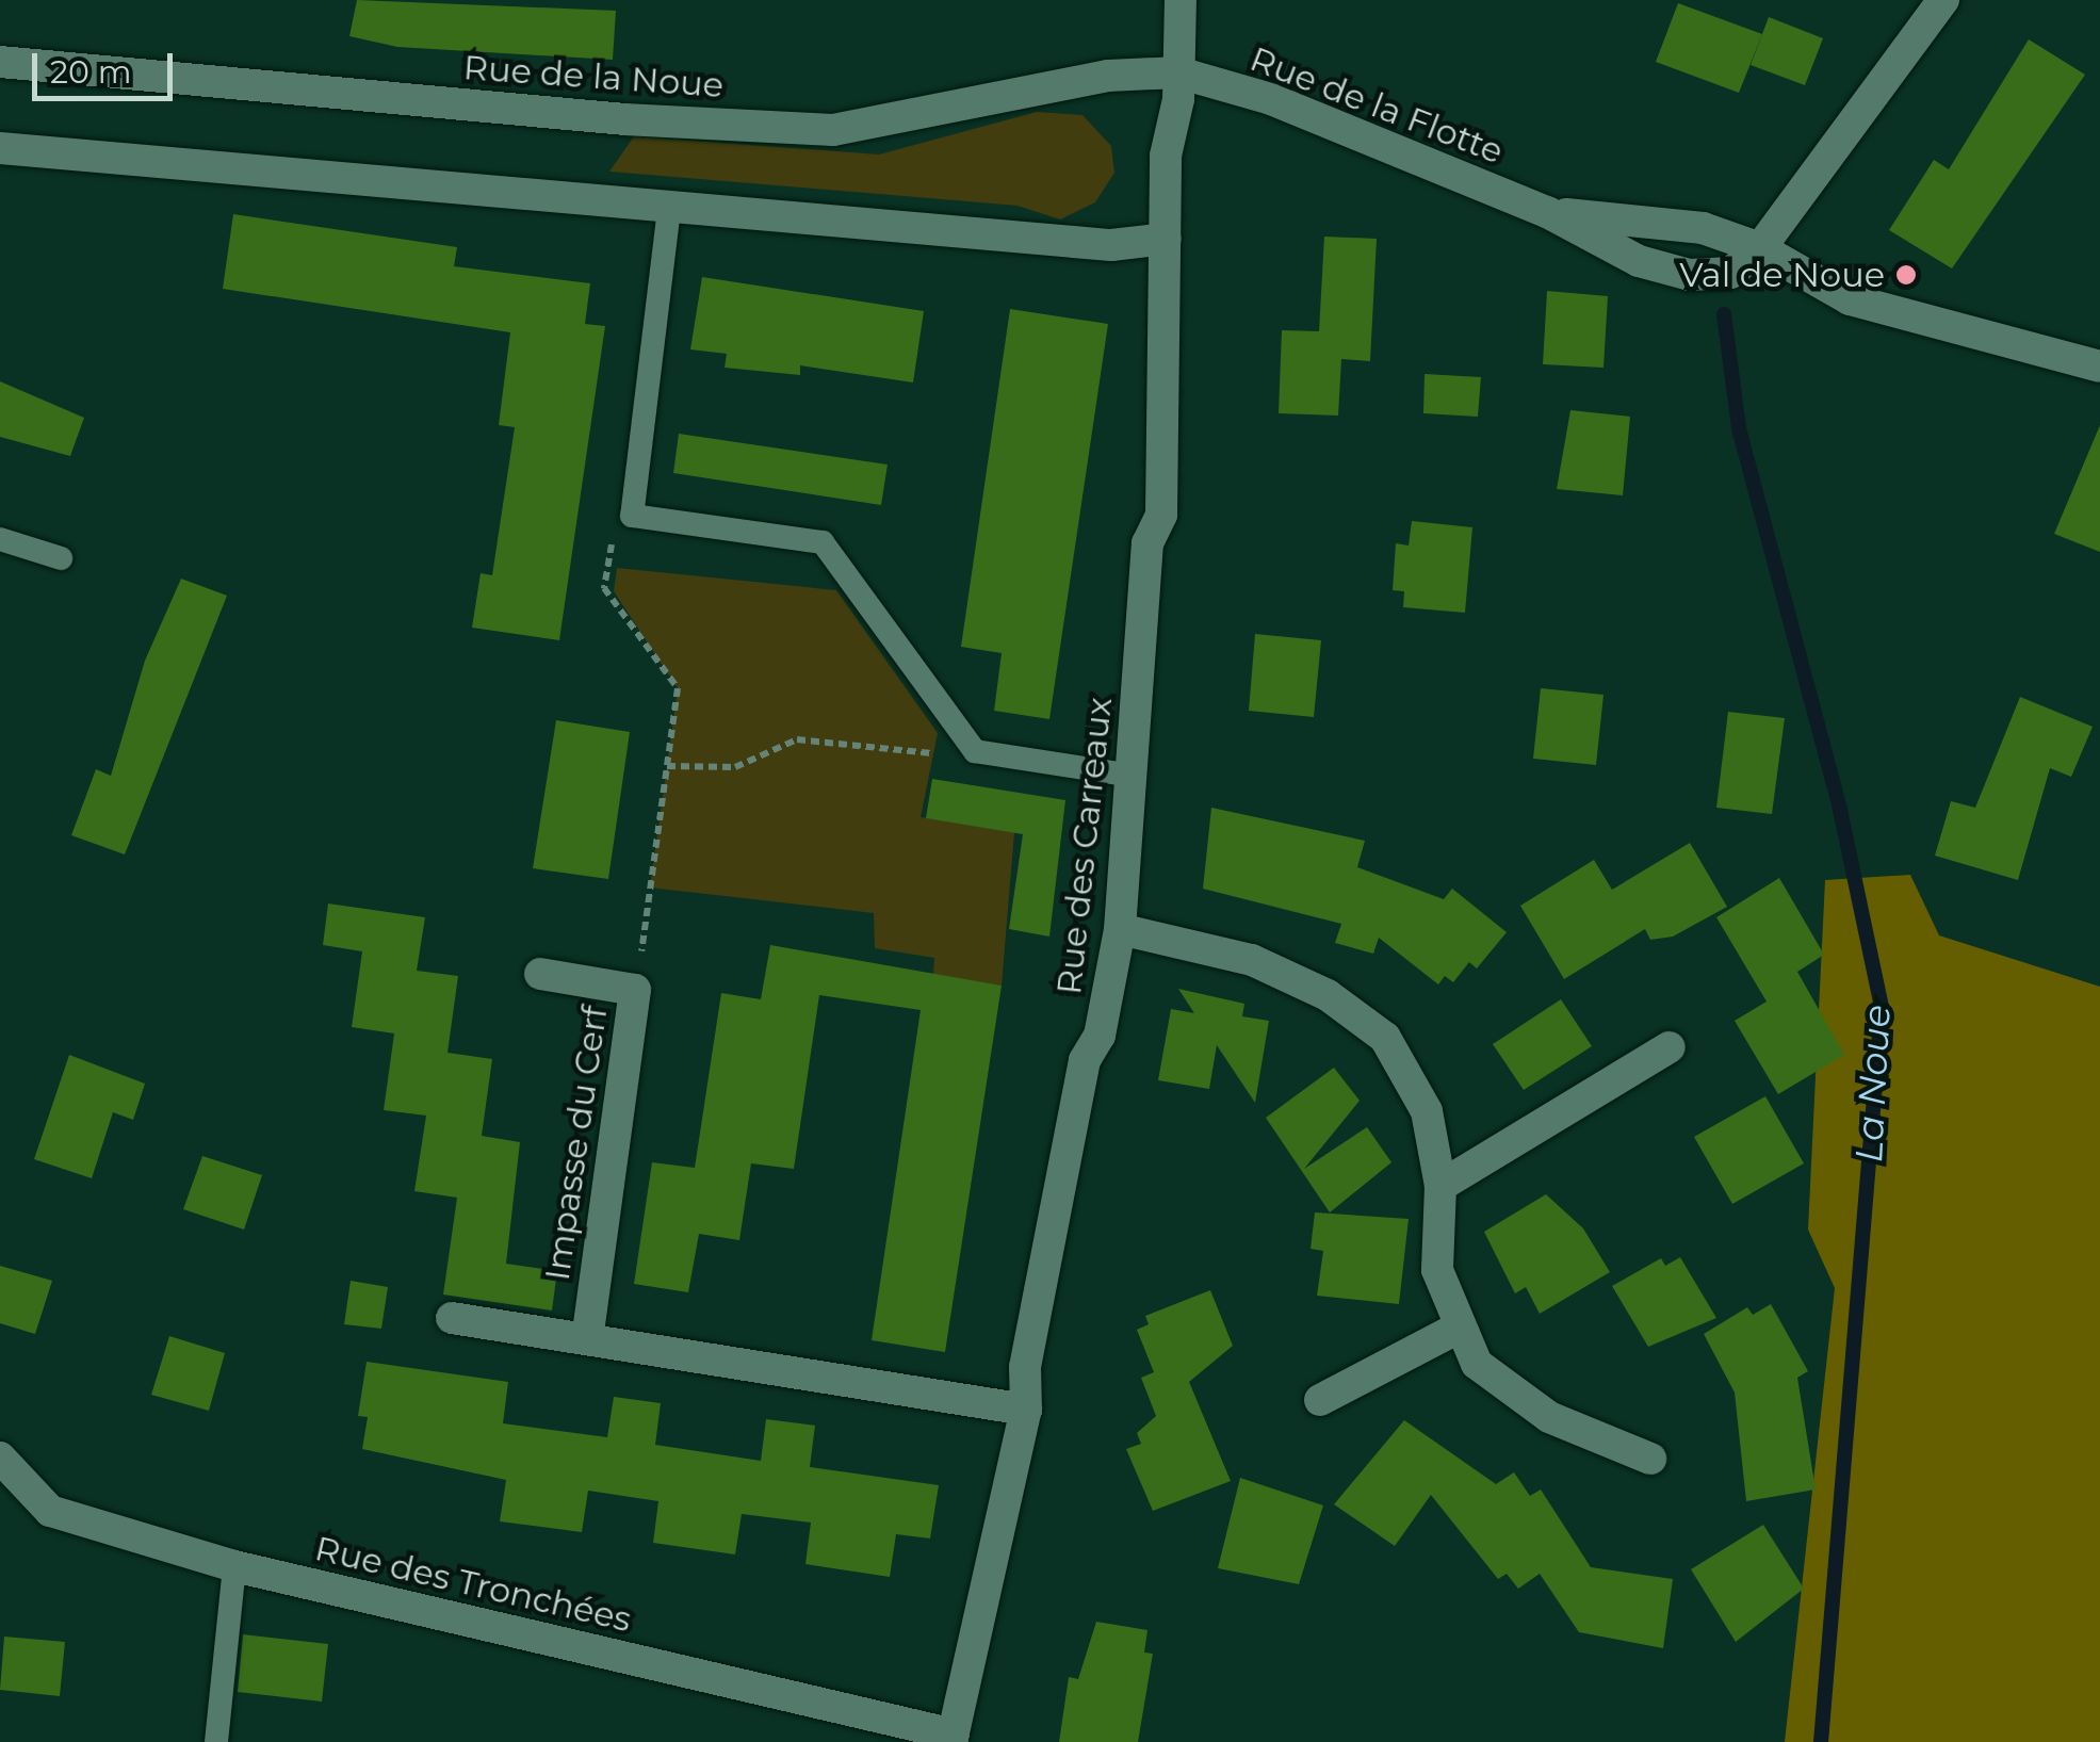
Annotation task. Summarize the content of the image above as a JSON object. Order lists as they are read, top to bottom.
{
  "streets": {
    "street": [
      "Rue de la Noue",
      "Rue de la Flotte",
      "Rue des Carreaux",
      "Impasse du Cerf",
      "Rue des Tronchées"
    ]
  },
  "crossings": [
    ["Rue de la Noue", "Rue de la Flotte"],
    ["Rue de la Noue", "Rue des Carreaux"],
    ["Rue de la Flotte", "Rue des Carreaux"],
    ["Rue des Carreaux", "Rue des Tronchées"]
  ],
  "water": ["La Noue"],
  "places": ["Val de Noue"],
  "scale_bar": "20 m"
}
